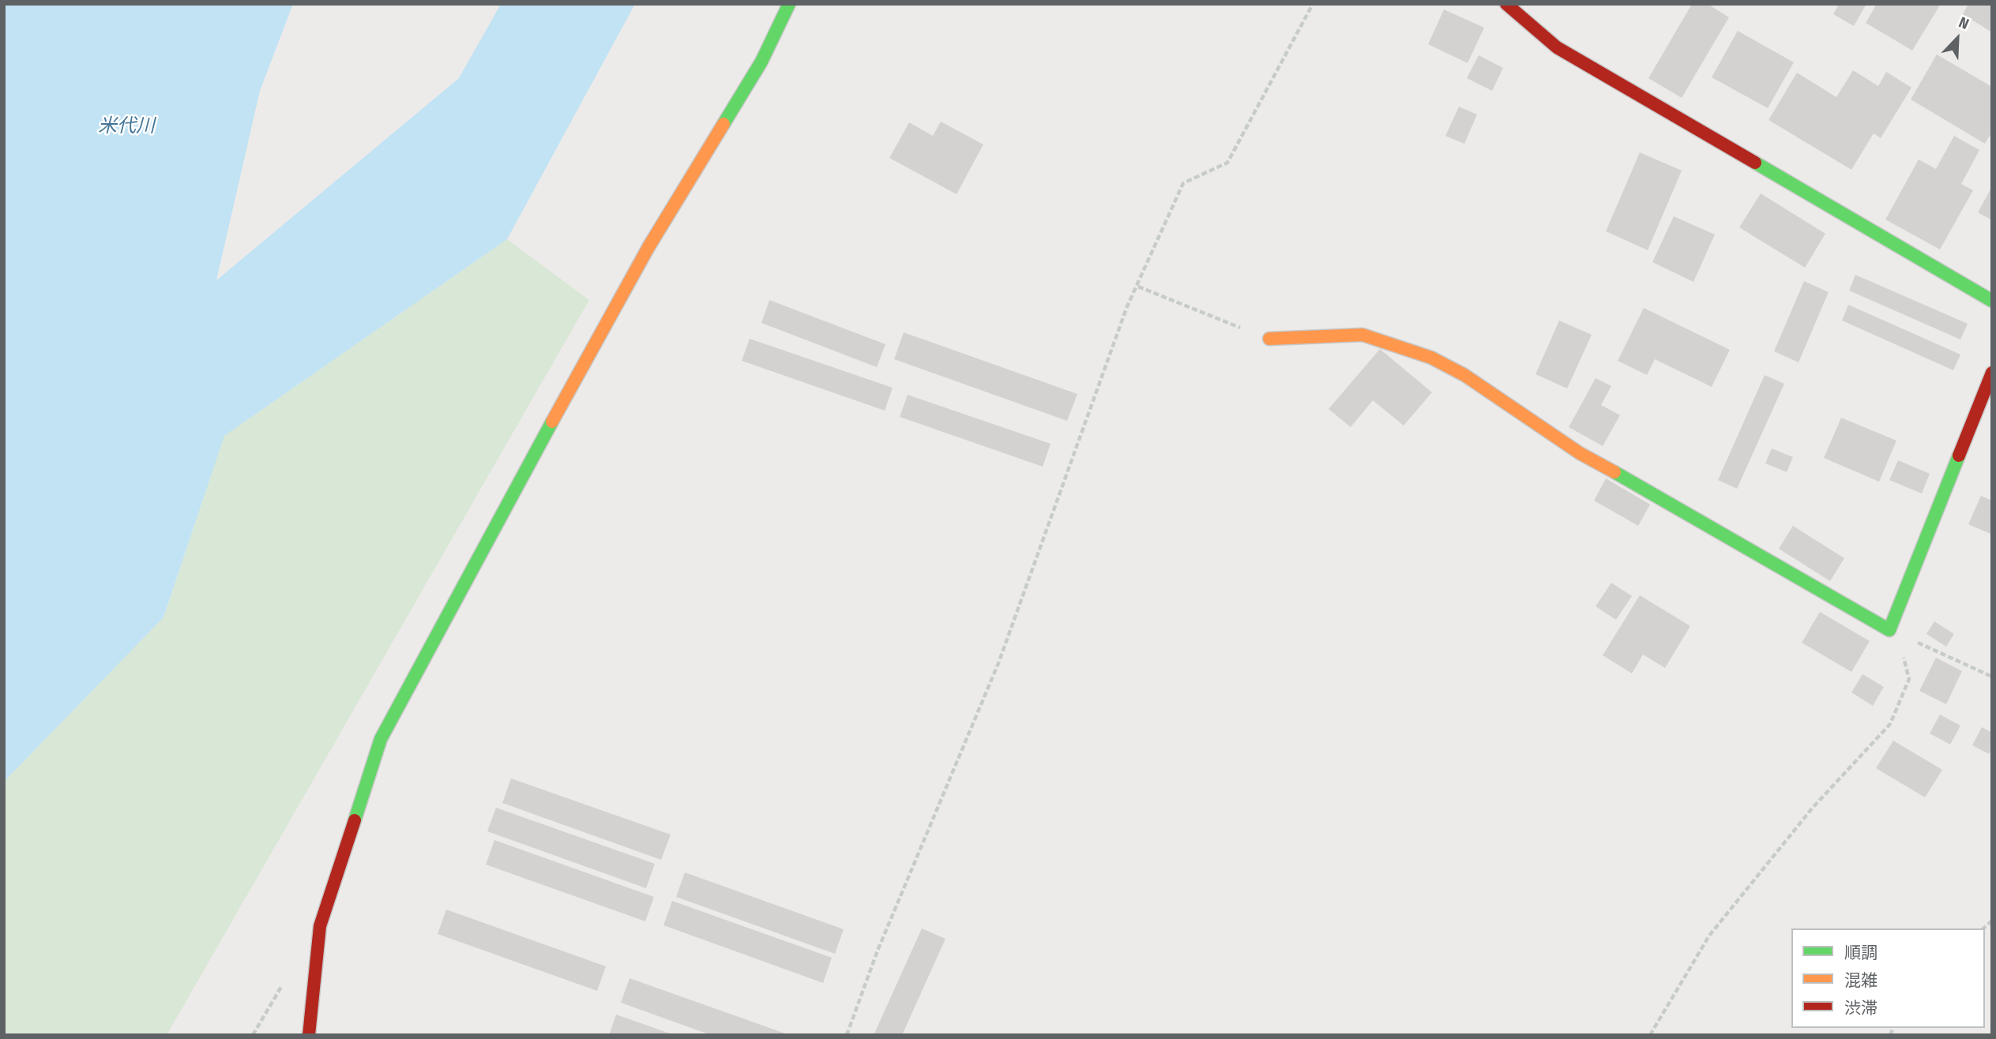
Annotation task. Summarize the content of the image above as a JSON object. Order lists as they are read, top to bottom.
{
  "water": ["米代川"],
  "legend": ["順調", "混雑", "渋滞"],
  "north": "top right"
}
